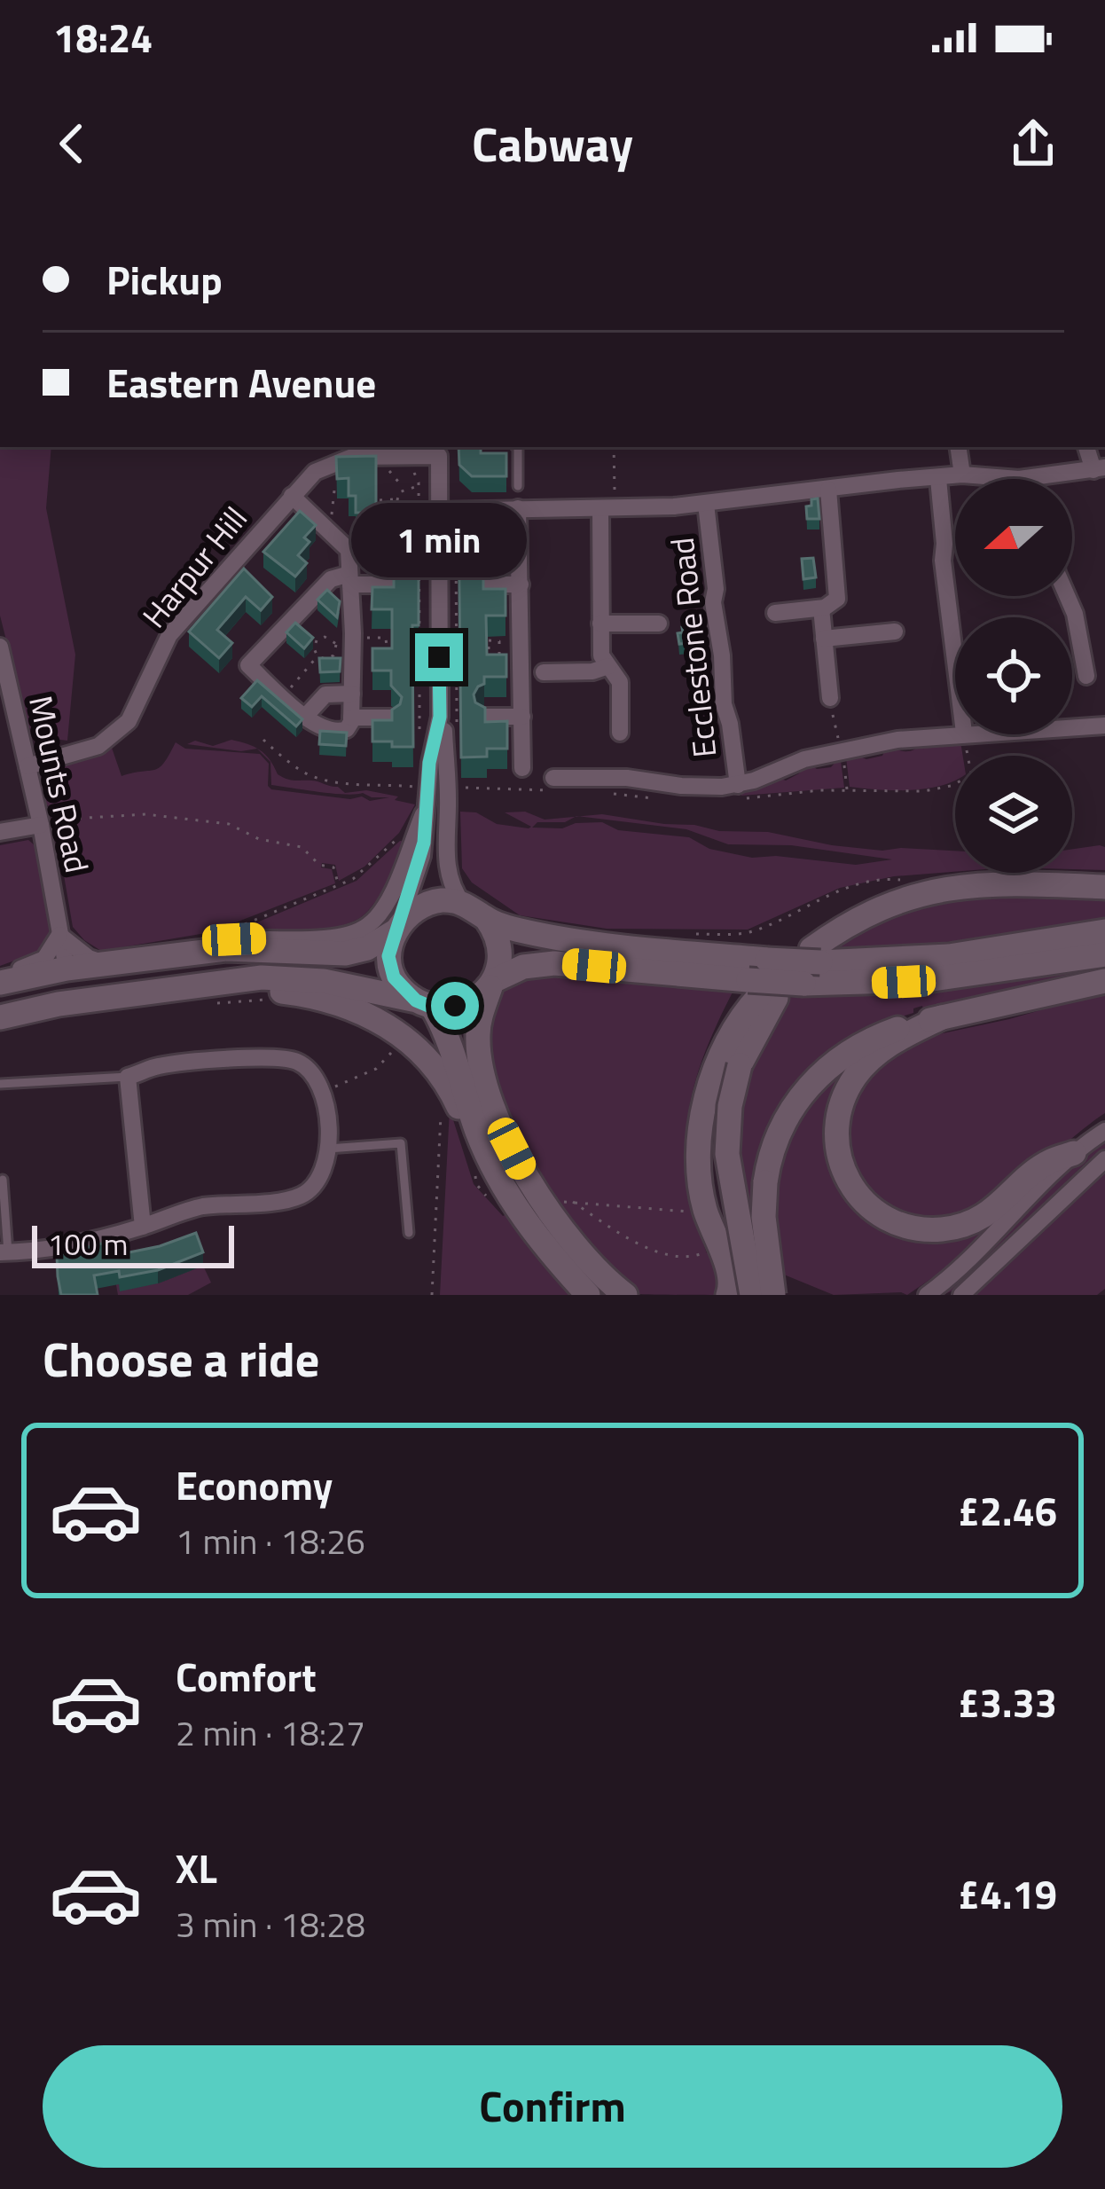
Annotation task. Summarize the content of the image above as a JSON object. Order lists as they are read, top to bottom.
{
  "streets": {
    "street": ["Harpur Hill", "Ecclestone Road", "Mounts Road"]
  },
  "crossings": [
    ["Harpur Hill", "Mounts Road"]
  ],
  "scale_bar": "100 m",
  "north": "left",
  "page": {
    "status": "18:24",
    "header": "Cabway",
    "banner": ["Pickup", "Eastern Avenue"],
    "bubble": "1 min",
    "scale": "100 m",
    "heading": "Choose a ride",
    "list": [
      {
        "name": "Economy",
        "note": "1 min · 18:26",
        "value": "£2.46"
      },
      {
        "name": "Comfort",
        "note": "2 min · 18:27",
        "value": "£3.33"
      },
      {
        "name": "XL",
        "note": "3 min · 18:28",
        "value": "£4.19"
      }
    ],
    "buttons": "Confirm"
  }
}
